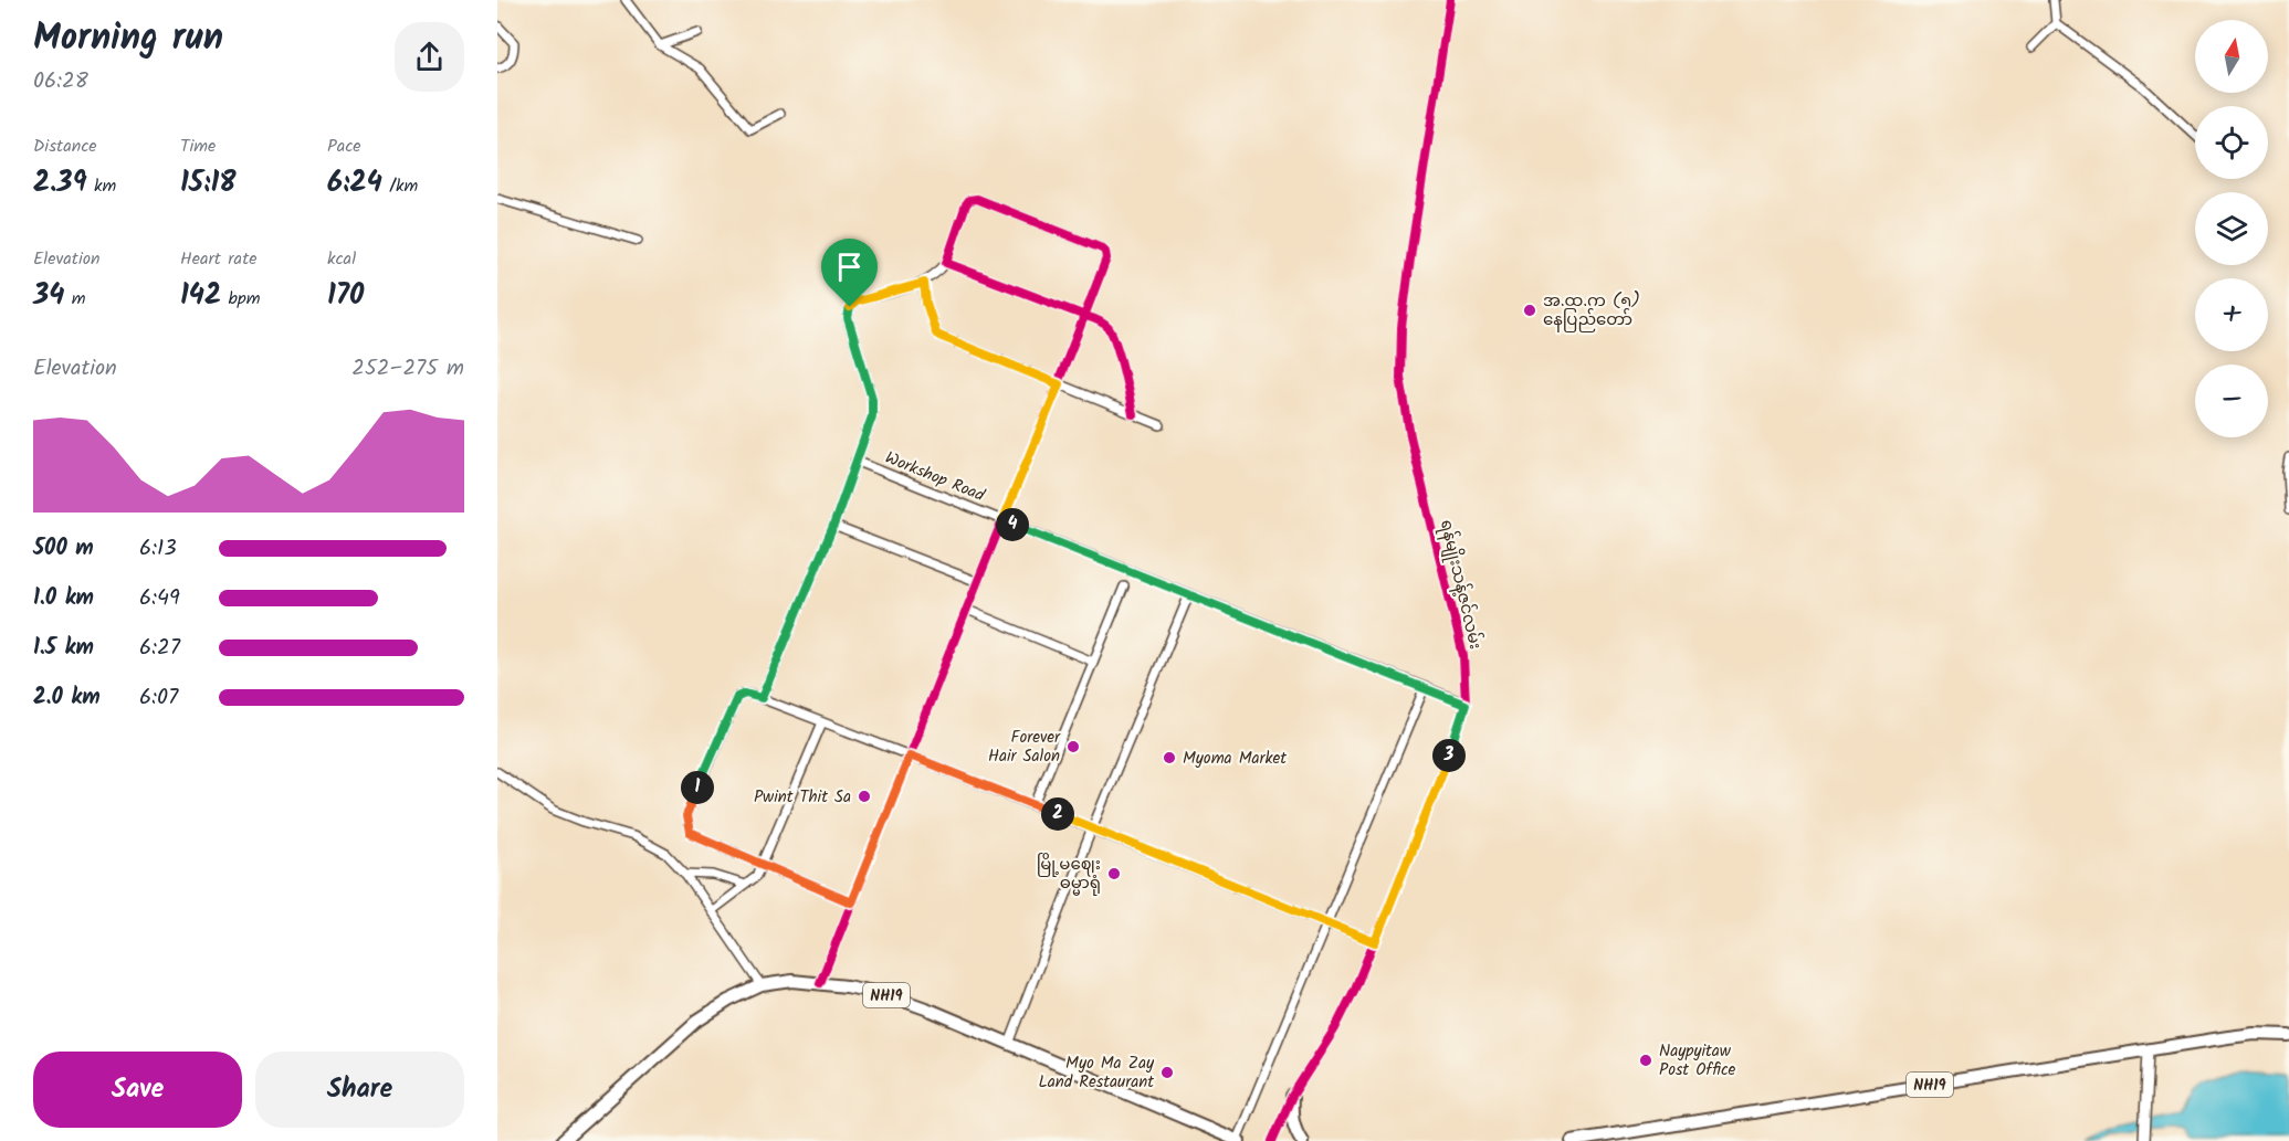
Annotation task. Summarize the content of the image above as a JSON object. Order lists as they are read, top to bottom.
{
  "streets": {
    "main road": ["NH19"],
    "street": ["Workshop Road", "ရန်မျိုးသန့်ဇင်လမ်း"]
  },
  "crossings": [
    ["Workshop Road", "ရန်မျိုးသန့်ဇင်လမ်း"]
  ],
  "places": [
    "အ.ထ.က (၅) နေပြည်တော်",
    "Forever Hair Salon",
    "Myoma Market",
    "Pwint Thit Sa",
    "မြို့မဈေး ဓမ္မာရုံ",
    "Naypyitaw Post Office",
    "Myo Ma Zay Land Restaurant"
  ],
  "north": "top",
  "page": {
    "heading": ["Morning run", "06:28"],
    "map_buttons": ["+", "−"],
    "stats": [
      ["Distance", "2.39 km"],
      ["Time", "15:18"],
      ["Pace", "6:24 /km"],
      ["Elevation", "34 m"],
      ["Heart rate", "142 bpm"],
      ["kcal", "170"]
    ],
    "chart": ["Elevation", "252–275 m"],
    "pins": [
      "4",
      "3",
      "1",
      "2"
    ],
    "list": [
      {
        "name": "500 m",
        "note": "6:13"
      },
      {
        "name": "1.0 km",
        "note": "6:49"
      },
      {
        "name": "1.5 km",
        "note": "6:27"
      },
      {
        "name": "2.0 km",
        "note": "6:07"
      }
    ],
    "buttons": ["Save", "Share"]
  }
}
